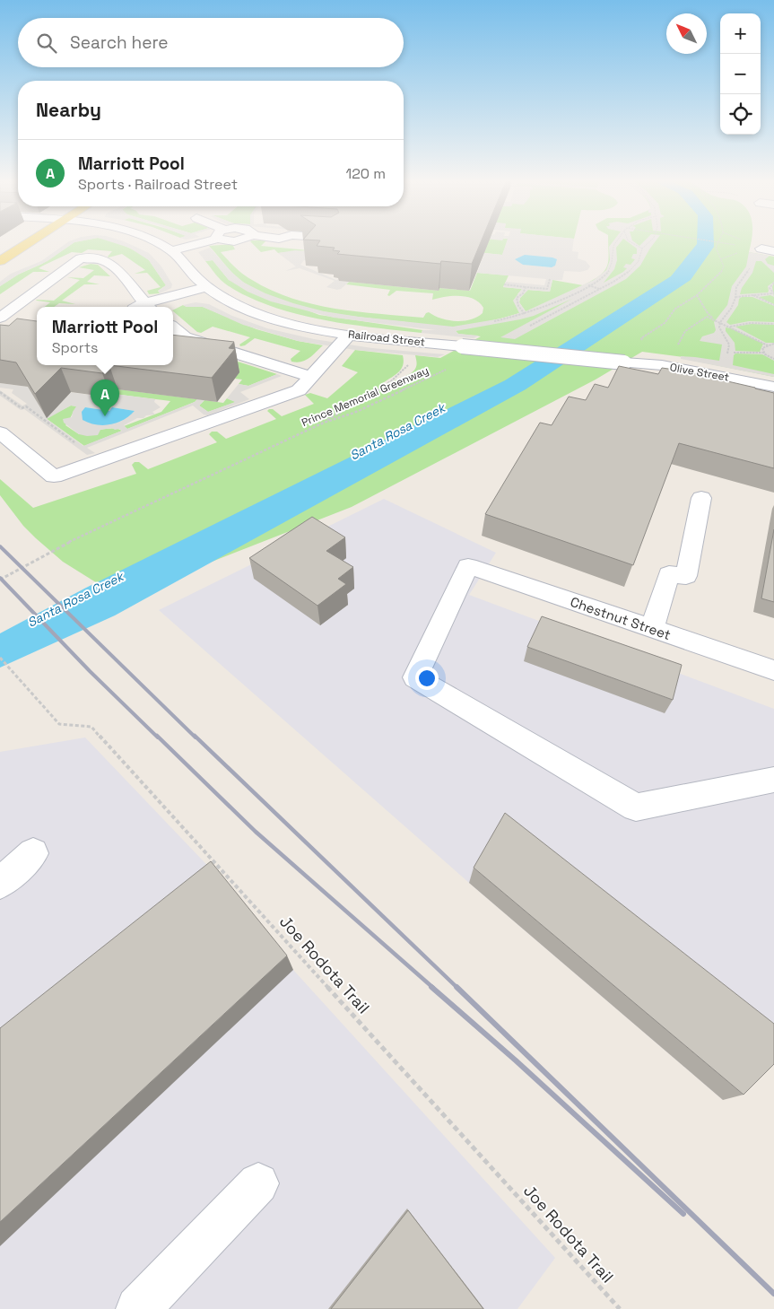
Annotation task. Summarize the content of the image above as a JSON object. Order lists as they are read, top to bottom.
{
  "streets": {
    "street": ["Railroad Street", "Olive Street", "Chestnut Street"],
    "path": ["Prince Memorial Greenway", "Joe Rodota Trail"]
  },
  "crossings": [
    ["Railroad Street", "Olive Street"]
  ],
  "water": ["Santa Rosa Creek"],
  "north": "top left",
  "page": {
    "map_buttons": ["+", "−"],
    "search": "Search here",
    "heading": "Nearby",
    "list": [
      {
        "mark": "A",
        "name": "Marriott Pool",
        "note": "Sports · Railroad Street",
        "value": "120 m"
      }
    ],
    "popup": ["Marriott Pool", "Sports"],
    "pins": "A"
  }
}
